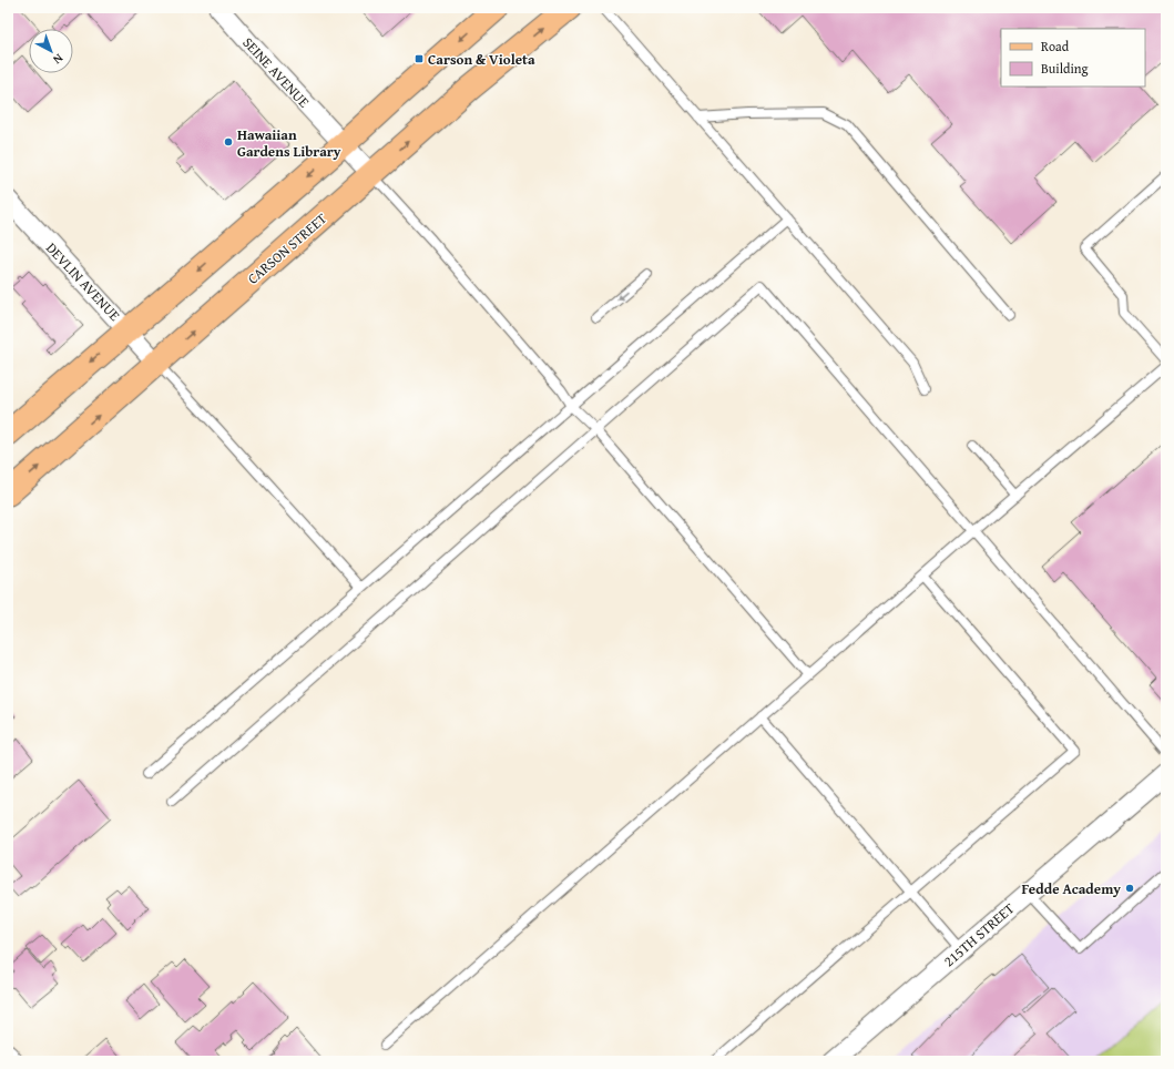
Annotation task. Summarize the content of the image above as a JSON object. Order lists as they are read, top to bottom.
{
  "streets": {
    "main road": ["CARSON STREET"],
    "street": ["SEINE AVENUE", "DEVLIN AVENUE", "215TH STREET"]
  },
  "crossings": [
    ["SEINE AVENUE", "CARSON STREET"],
    ["CARSON STREET", "DEVLIN AVENUE"]
  ],
  "places": {
    "transit": ["Carson & Violeta"],
    "other": ["Hawaiian Gardens Library", "Fedde Academy"]
  },
  "legend": ["Road", "Building"],
  "north": "bottom right"
}
